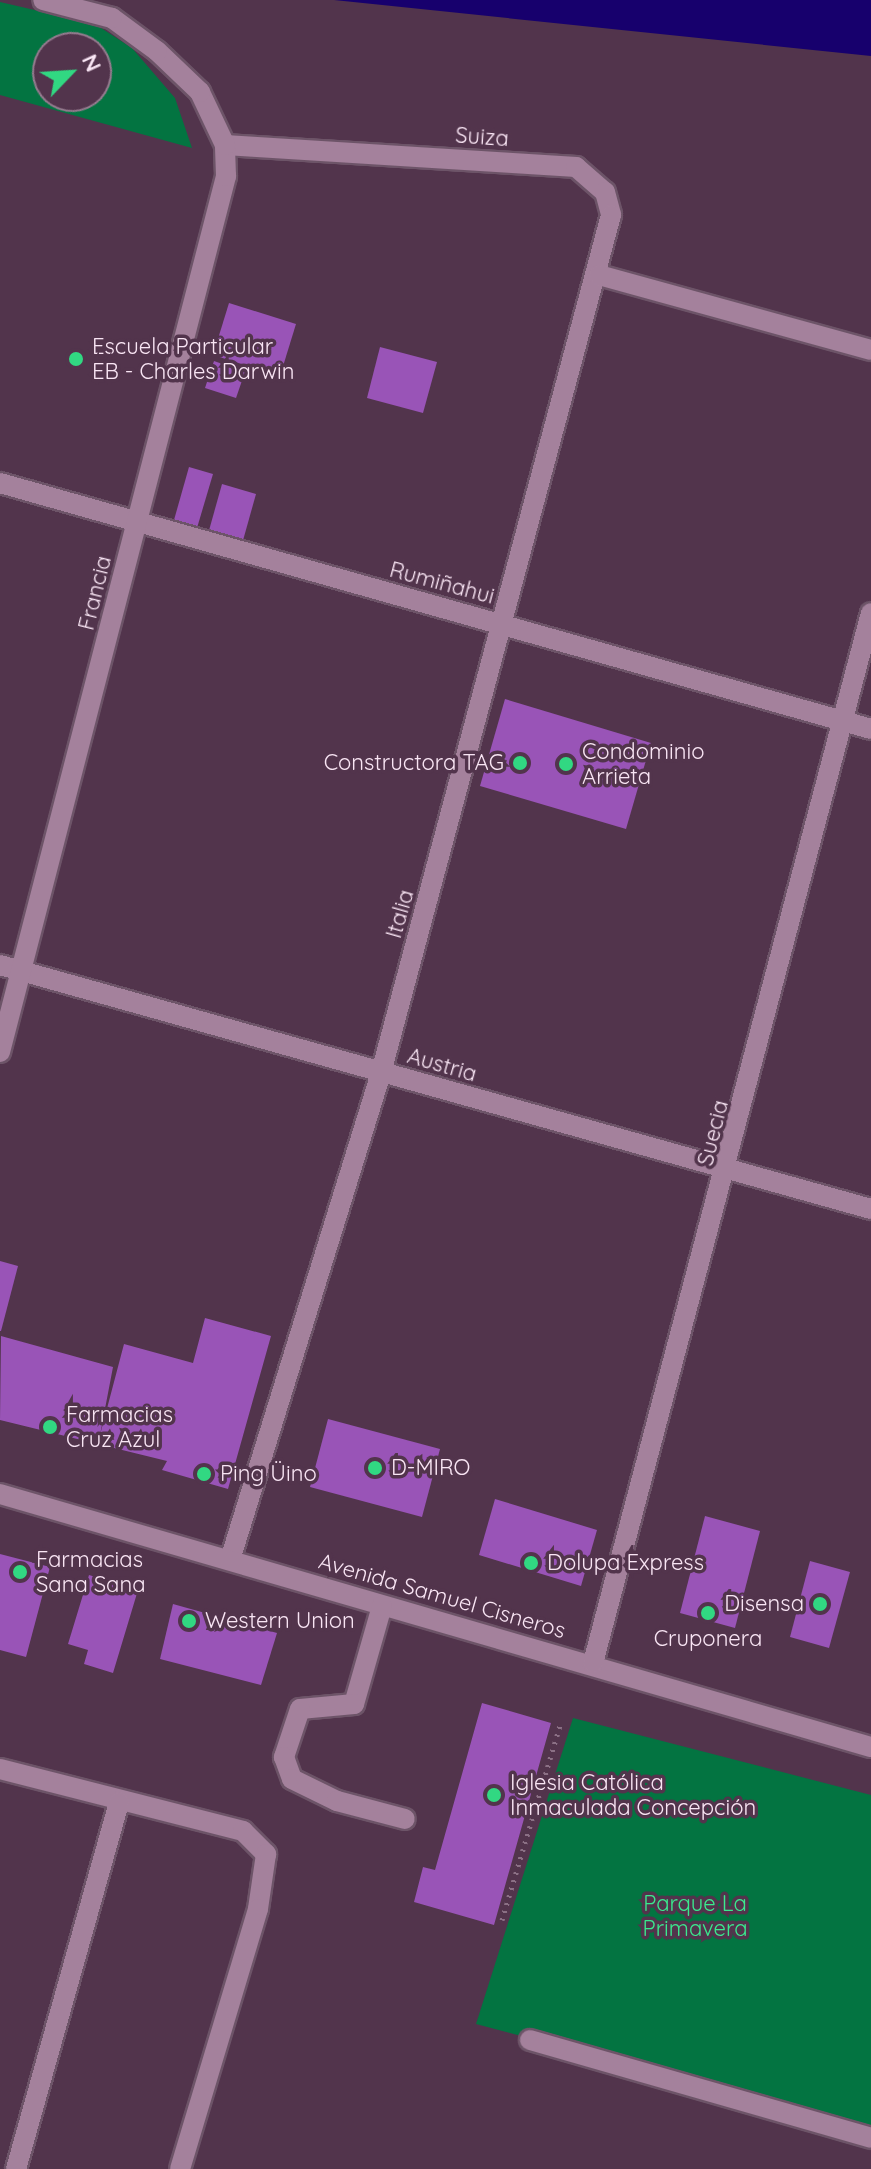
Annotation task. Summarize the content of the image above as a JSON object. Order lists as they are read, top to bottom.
{
  "streets": {
    "street": [
      "Suiza",
      "Rumiñahui",
      "Francia",
      "Italia",
      "Austria",
      "Suecia",
      "Avenida Samuel Cisneros"
    ]
  },
  "crossings": [
    ["Suiza", "Francia"],
    ["Suiza", "Italia"],
    ["Rumiñahui", "Francia"],
    ["Rumiñahui", "Italia"],
    ["Rumiñahui", "Suecia"],
    ["Francia", "Austria"],
    ["Italia", "Austria"],
    ["Italia", "Avenida Samuel Cisneros"],
    ["Austria", "Suecia"],
    ["Suecia", "Avenida Samuel Cisneros"]
  ],
  "parks": ["Parque La Primavera"],
  "places": [
    "Escuela Particular EB - Charles Darwin",
    "Constructora TAG",
    "Condominio Arrieta",
    "Farmacias Cruz Azul",
    "D-MIRO",
    "Ping Üino",
    "Dolupa Express",
    "Farmacias Sana Sana",
    "Disensa",
    "Cruponera",
    "Western Union",
    "Iglesia Católica Inmaculada Concepción"
  ],
  "north": "top right"
}
